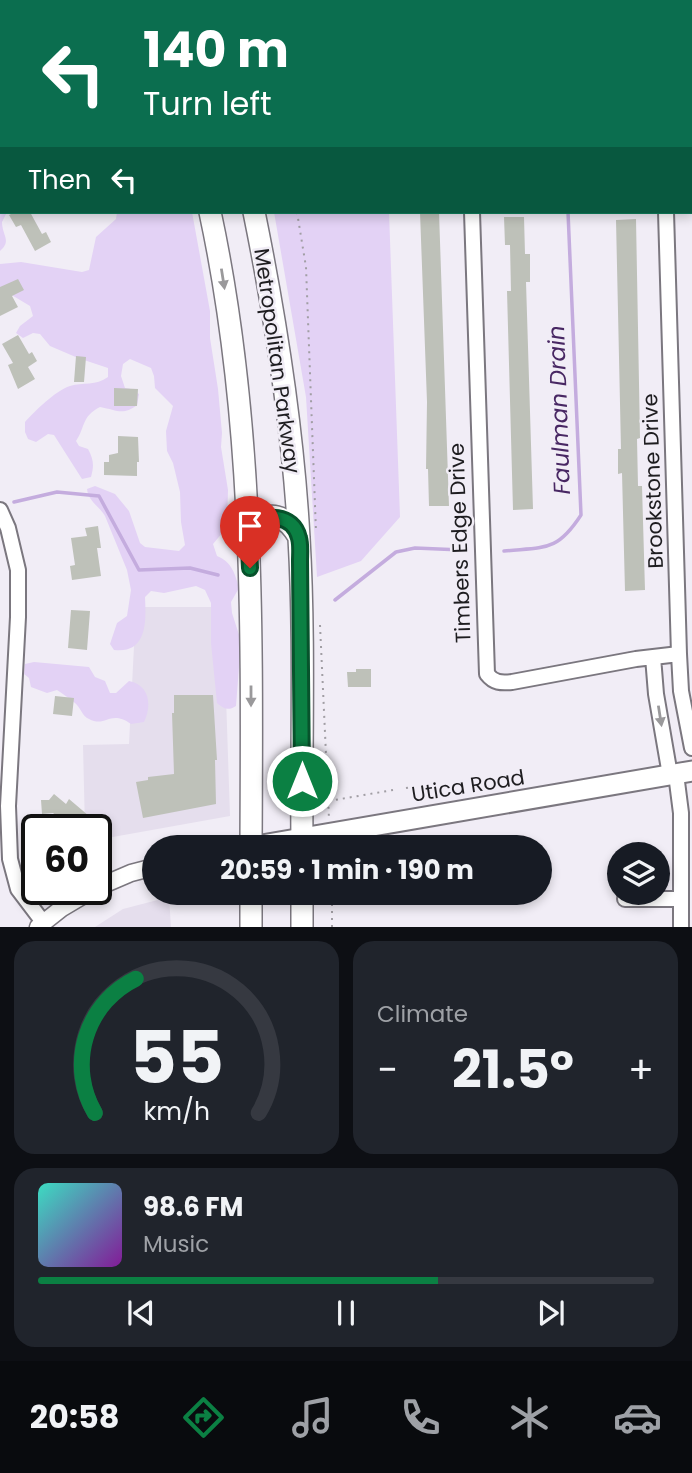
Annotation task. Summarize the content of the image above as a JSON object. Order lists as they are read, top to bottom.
{
  "streets": {
    "main road": ["Metropolitan Parkway", "Utica Road"],
    "street": ["Brookstone Drive", "Timbers Edge Drive"]
  },
  "crossings": [
    ["Brookstone Drive", "Timbers Edge Drive"]
  ],
  "water": ["Faulman Drain"],
  "page": {
    "turn": ["140 m", "Turn left"],
    "then": "Then",
    "limit": "60",
    "trip": "20:59 · 1 min · 190 m",
    "tile": "Climate",
    "heat": ["−", "21.5°", "+"],
    "song": ["98.6 FM", "Music"],
    "tabs": "20:58",
    "gauge": ["55", "km/h"]
  }
}
